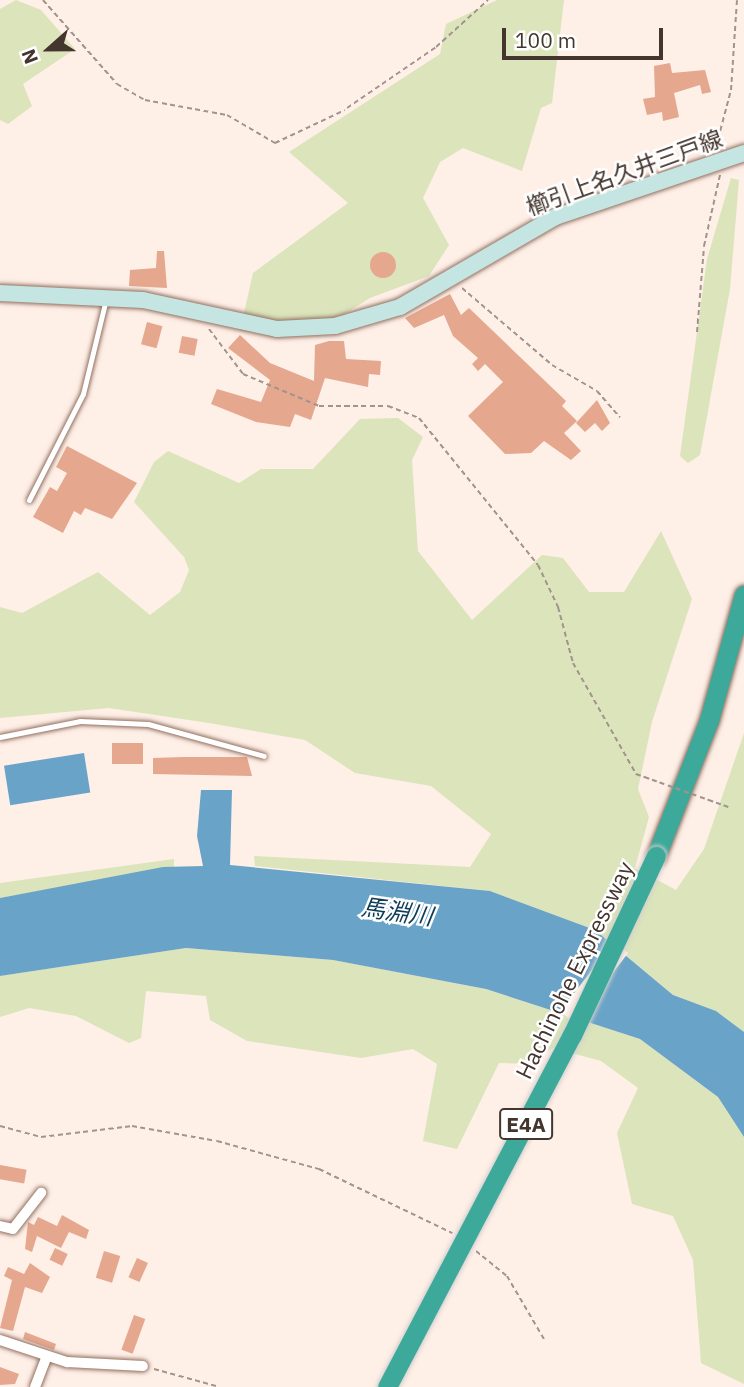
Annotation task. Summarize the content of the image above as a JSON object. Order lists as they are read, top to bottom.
{
  "streets": {
    "highway": ["Hachinohe Expressway", "E4A"],
    "main road": ["櫛引上名久井三戸線"]
  },
  "water": ["馬淵川"],
  "scale_bar": "100 m",
  "north": "left"
}
